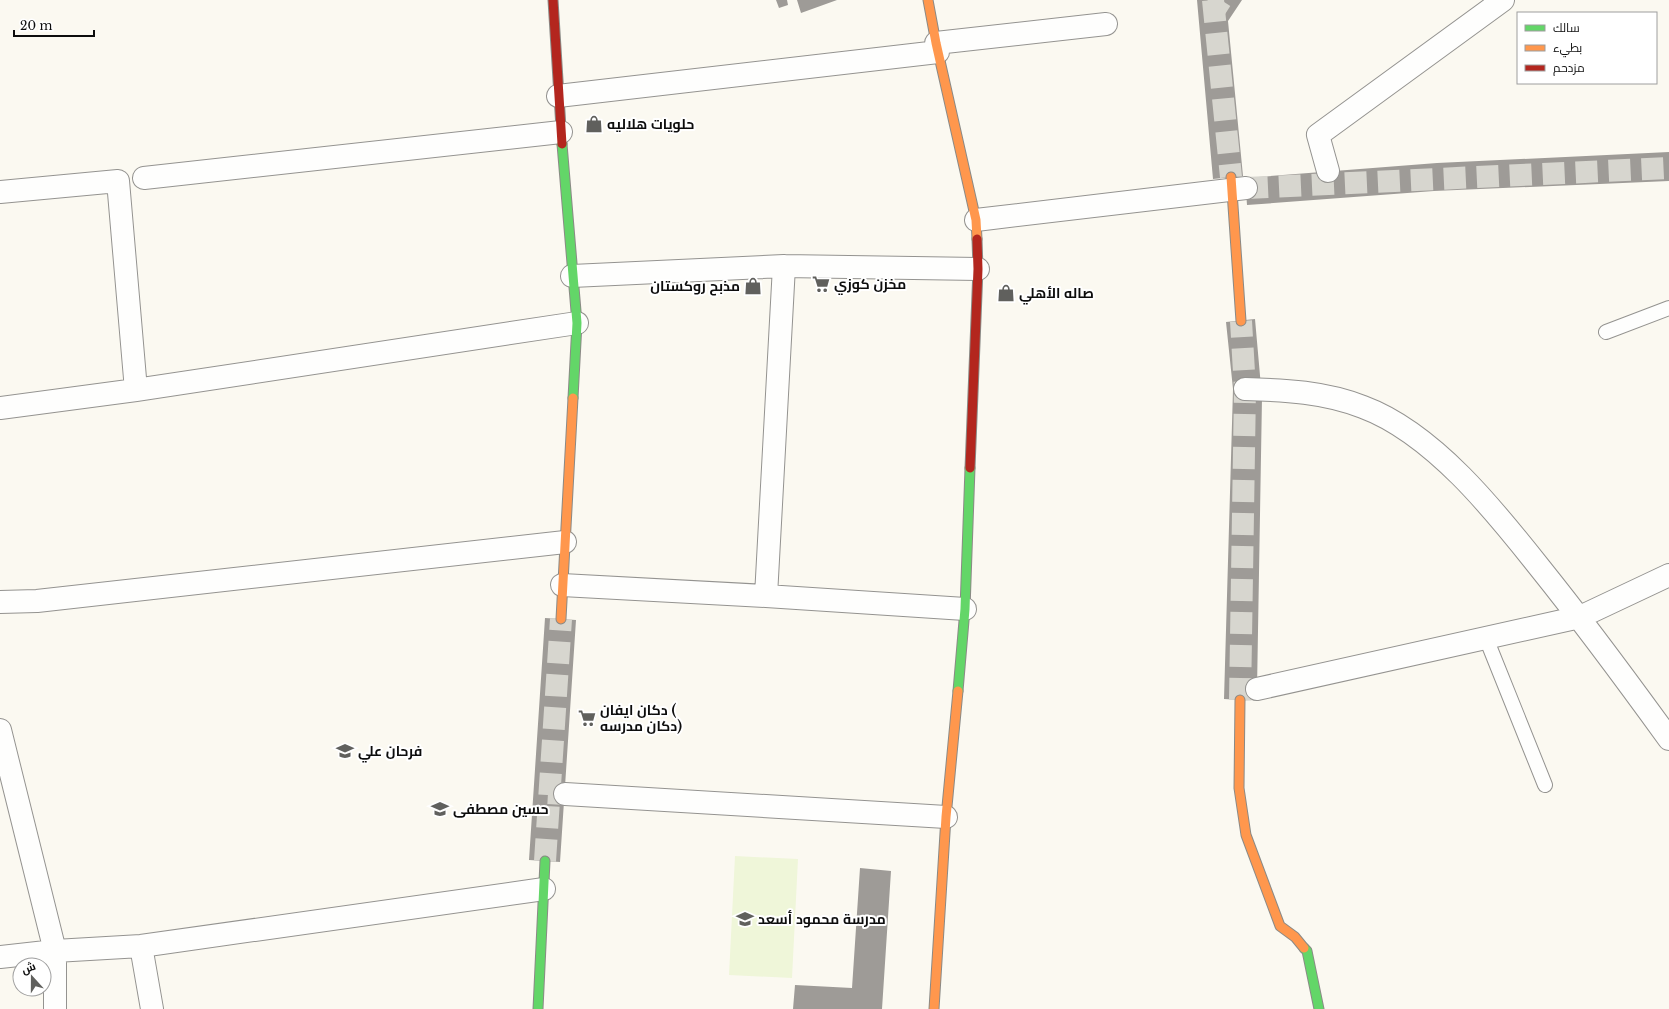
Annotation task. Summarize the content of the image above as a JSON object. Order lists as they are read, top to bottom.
{
  "places": {
    "shop": ["حلويات هلاليه", "مذبح روكستان", "صاله الأهلي"],
    "supermarket": ["مخزن كوزي", "دكان ايفان ( دكان مدرسه)"],
    "school or university": ["فرحان علي", "حسين مصطفى", "مدرسة محمود أسعد"]
  },
  "legend": ["سالك", "بطيء", "مزدحم"],
  "scale_bar": "20 m",
  "north": "top"
}
